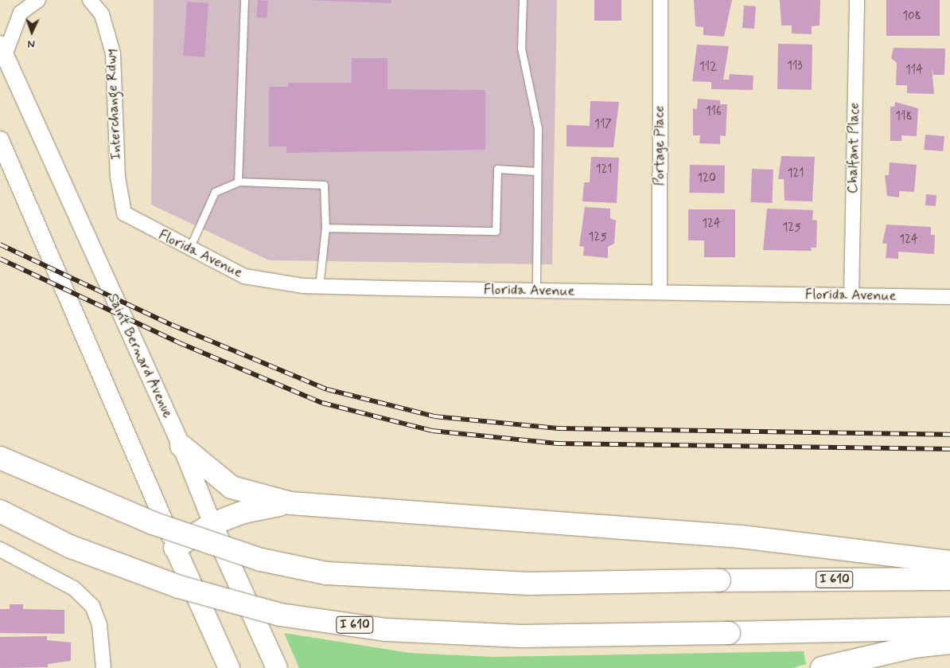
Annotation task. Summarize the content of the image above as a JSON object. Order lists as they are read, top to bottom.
{
  "streets": {
    "highway": ["I 610"],
    "main road": ["Saint Bernard Avenue"],
    "street": [
      "Interchange Rdwy",
      "Portage Place",
      "Chalfant Place",
      "Florida Avenue"
    ]
  },
  "crossings": [
    ["Interchange Rdwy", "Florida Avenue"],
    ["Portage Place", "Florida Avenue"],
    ["Chalfant Place", "Florida Avenue"]
  ],
  "house_numbers": [
    "108",
    "113",
    "112",
    "114",
    "116",
    "118",
    "117",
    "121",
    "121",
    "120",
    "124",
    "125",
    "125",
    "124"
  ],
  "north": "bottom"
}
